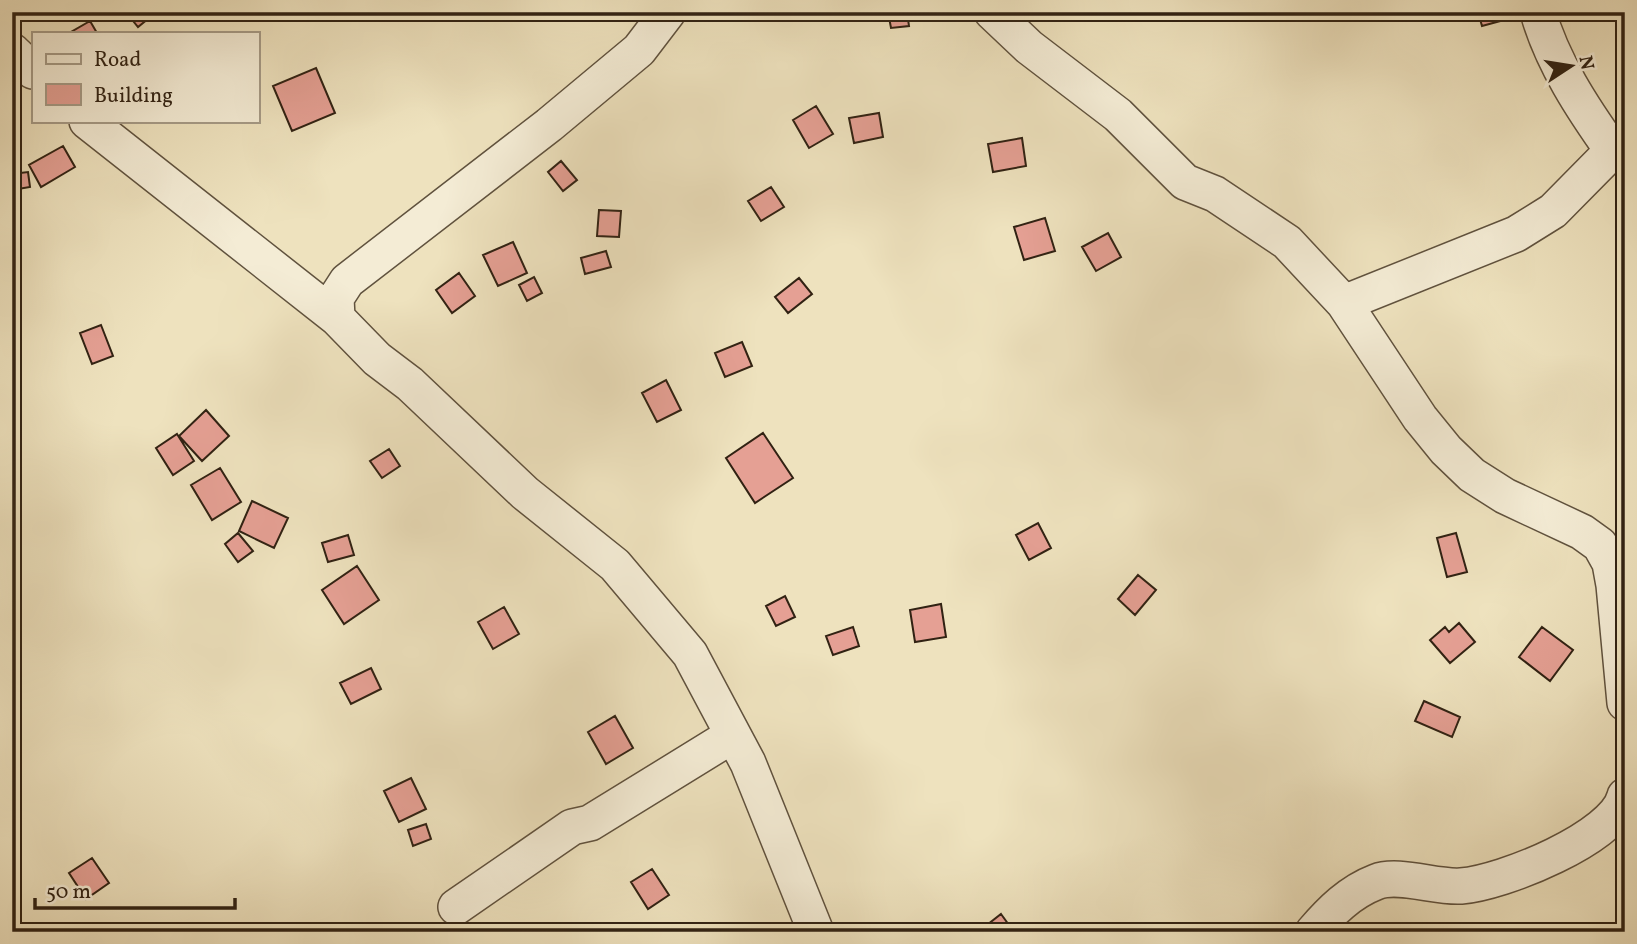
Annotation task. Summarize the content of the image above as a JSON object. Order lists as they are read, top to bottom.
{
  "legend": ["Road", "Building"],
  "scale_bar": "50 m",
  "north": "right"
}
